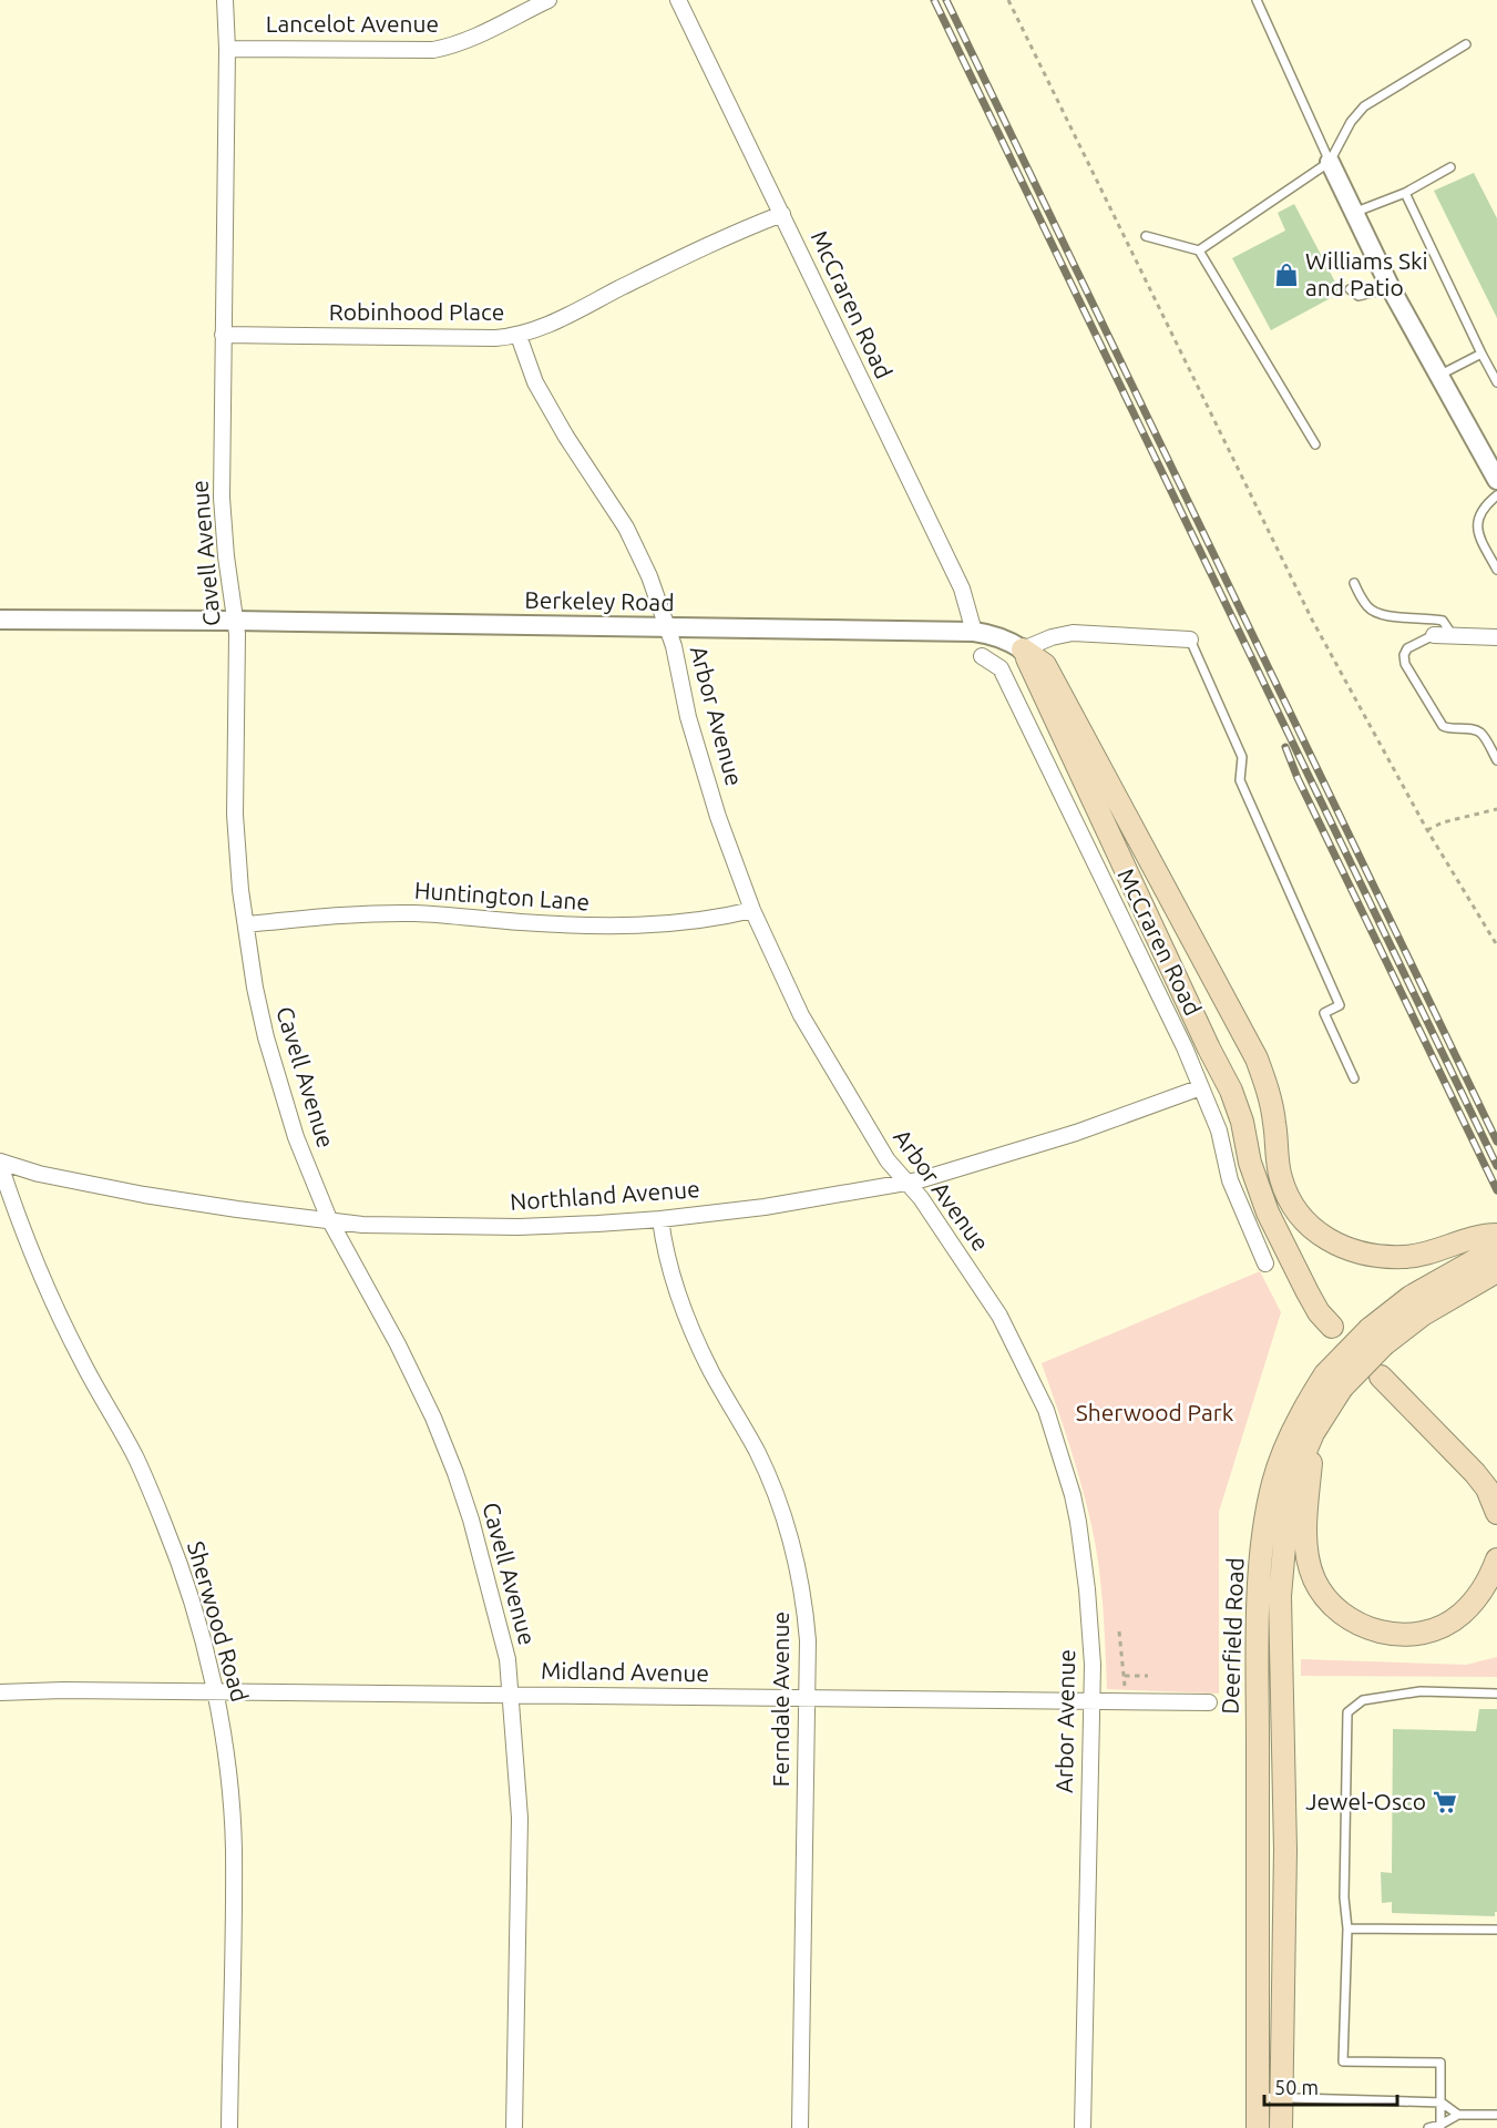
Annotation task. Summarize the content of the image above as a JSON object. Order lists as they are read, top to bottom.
{
  "streets": {
    "main road": ["Deerfield Road"],
    "street": [
      "Lancelot Avenue",
      "McCraren Road",
      "Robinhood Place",
      "Cavell Avenue",
      "Berkeley Road",
      "Arbor Avenue",
      "Huntington Lane",
      "Northland Avenue",
      "Sherwood Road",
      "Midland Avenue",
      "Ferndale Avenue"
    ]
  },
  "crossings": [
    ["Lancelot Avenue", "Cavell Avenue"],
    ["McCraren Road", "Robinhood Place"],
    ["McCraren Road", "Berkeley Road"],
    ["McCraren Road", "Northland Avenue"],
    ["Robinhood Place", "Cavell Avenue"],
    ["Robinhood Place", "Arbor Avenue"],
    ["Cavell Avenue", "Berkeley Road"],
    ["Cavell Avenue", "Huntington Lane"],
    ["Cavell Avenue", "Northland Avenue"],
    ["Cavell Avenue", "Midland Avenue"],
    ["Berkeley Road", "Arbor Avenue"],
    ["Arbor Avenue", "Huntington Lane"],
    ["Arbor Avenue", "Northland Avenue"],
    ["Arbor Avenue", "Midland Avenue"],
    ["Northland Avenue", "Sherwood Road"],
    ["Northland Avenue", "Ferndale Avenue"],
    ["Sherwood Road", "Midland Avenue"],
    ["Midland Avenue", "Ferndale Avenue"]
  ],
  "parks": ["Sherwood Park"],
  "places": {
    "shop": ["Williams Ski and Patio"],
    "supermarket": ["Jewel-Osco"]
  },
  "scale_bar": "50 m"
}
